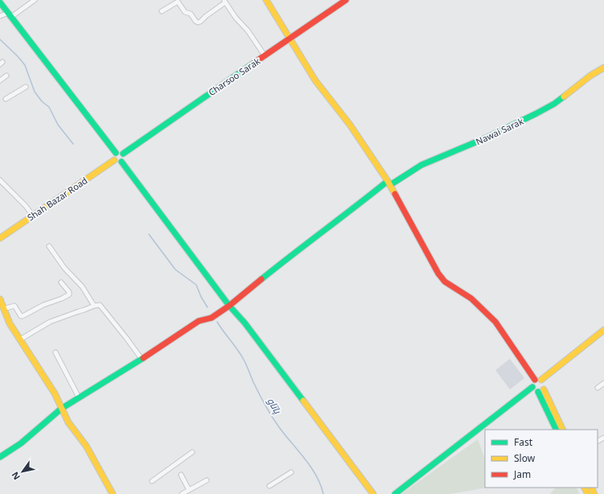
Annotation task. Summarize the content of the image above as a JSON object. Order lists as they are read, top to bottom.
{
  "streets": {
    "street": ["Charsoo Sarak", "Nawai Sarak", "Shah Bazar Road"]
  },
  "crossings": [
    ["Charsoo Sarak", "Shah Bazar Road"]
  ],
  "water": ["پاتاو"],
  "legend": ["Fast", "Slow", "Jam"],
  "north": "bottom left"
}
